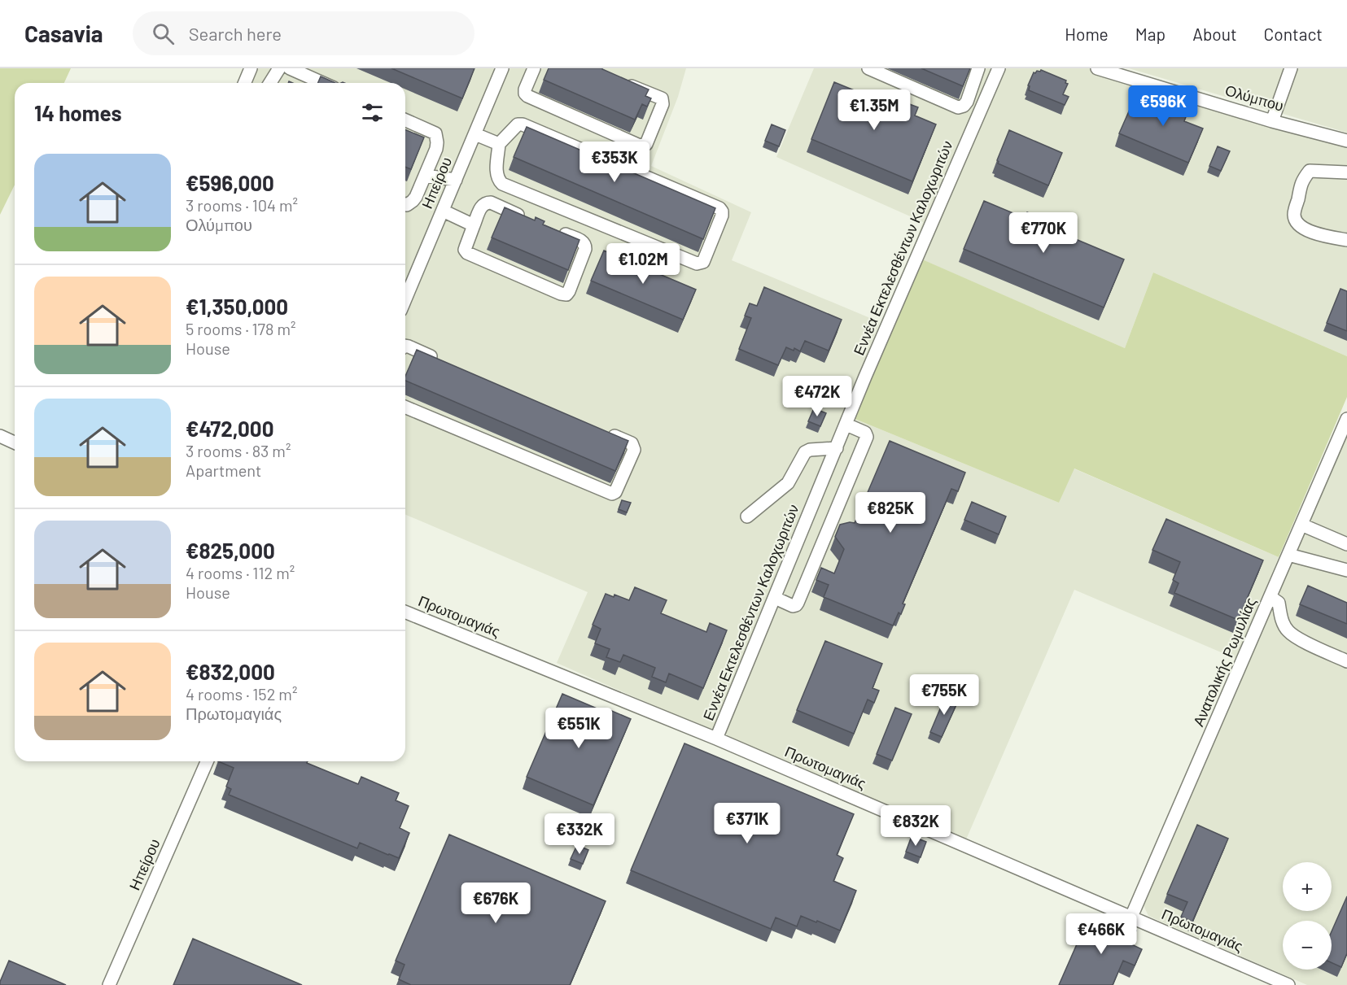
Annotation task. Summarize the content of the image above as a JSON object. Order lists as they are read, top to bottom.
{
  "streets": {
    "street": [
      "Ολύμπου",
      "Ηπείρου",
      "Εννέα Εκτελεσθέντων Καλοχωριτών",
      "Πρωτομαγιάς",
      "Ανατολικής Ρωμυλίας"
    ]
  },
  "crossings": [
    ["Εννέα Εκτελεσθέντων Καλοχωριτών", "Πρωτομαγιάς"],
    ["Πρωτομαγιάς", "Ανατολικής Ρωμυλίας"]
  ],
  "page": {
    "header": "Casavia",
    "search": "Search here",
    "nav": [
      "Home",
      "Map",
      "About",
      "Contact"
    ],
    "heading": "14 homes",
    "price": [
      "€596K",
      "€1.35M",
      "€353K",
      "€770K",
      "€1.02M",
      "€472K",
      "€825K",
      "€755K",
      "€551K",
      "€371K",
      "€832K",
      "€332K",
      "€676K",
      "€466K"
    ],
    "list": [
      {
        "name": "€596,000",
        "note": "3 rooms · 104 m² · Ολύμπου"
      },
      {
        "name": "€1,350,000",
        "note": "5 rooms · 178 m² · House"
      },
      {
        "name": "€472,000",
        "note": "3 rooms · 83 m² · Apartment"
      },
      {
        "name": "€825,000",
        "note": "4 rooms · 112 m² · House"
      },
      {
        "name": "€832,000",
        "note": "4 rooms · 152 m² · Πρωτομαγιάς"
      }
    ],
    "map_buttons": ["+", "−"]
  }
}
